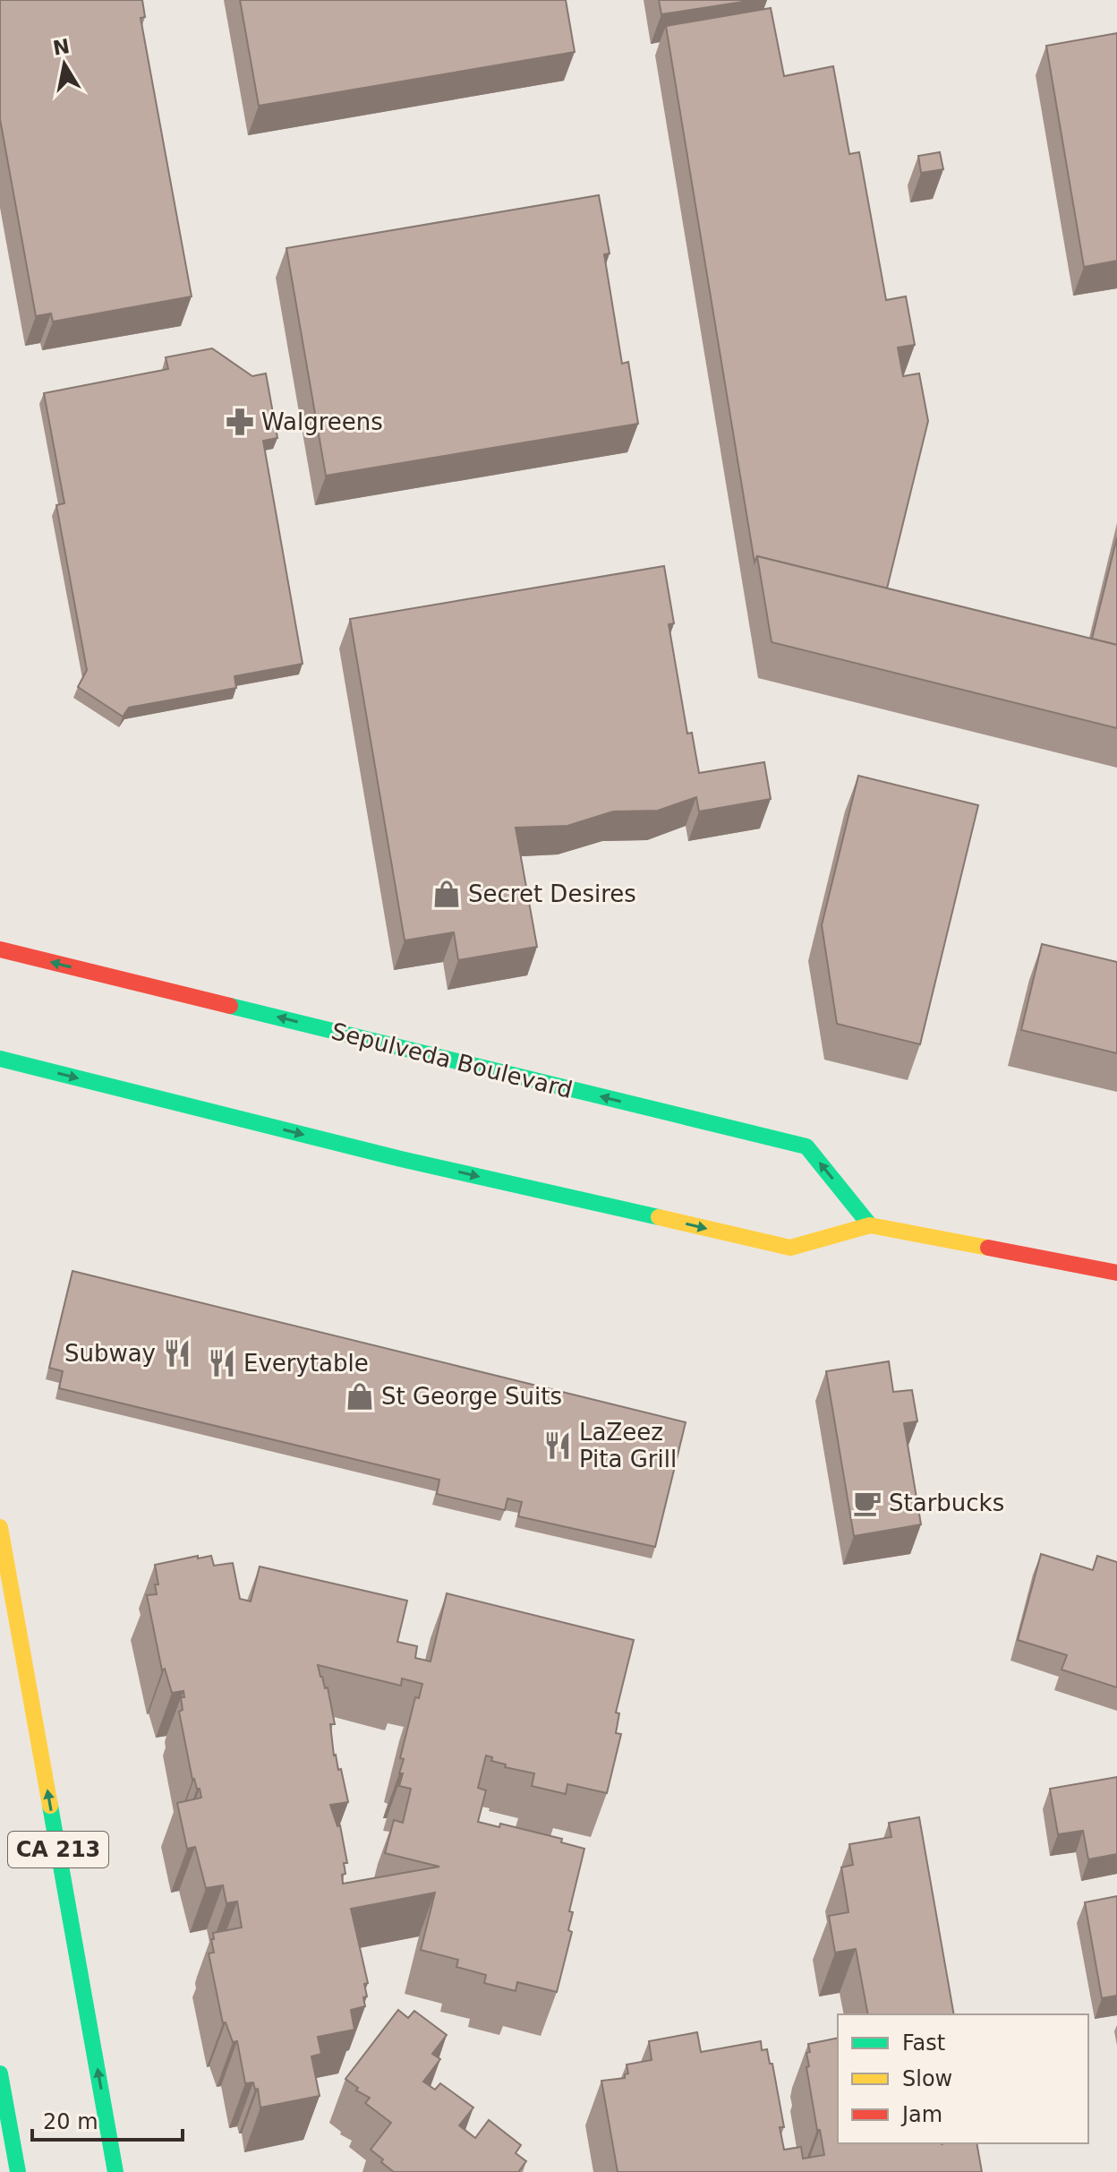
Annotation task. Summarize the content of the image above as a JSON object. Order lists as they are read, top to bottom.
{
  "streets": {
    "main road": ["Sepulveda Boulevard", "CA 213"]
  },
  "places": {
    "pharmacy": ["Walgreens"],
    "shop": ["Secret Desires", "St George Suits"],
    "restaurant": ["Subway", "Everytable", "LaZeez Pita Grill"],
    "cafe": ["Starbucks"]
  },
  "legend": ["Fast", "Slow", "Jam"],
  "scale_bar": "20 m",
  "north": "top"
}
